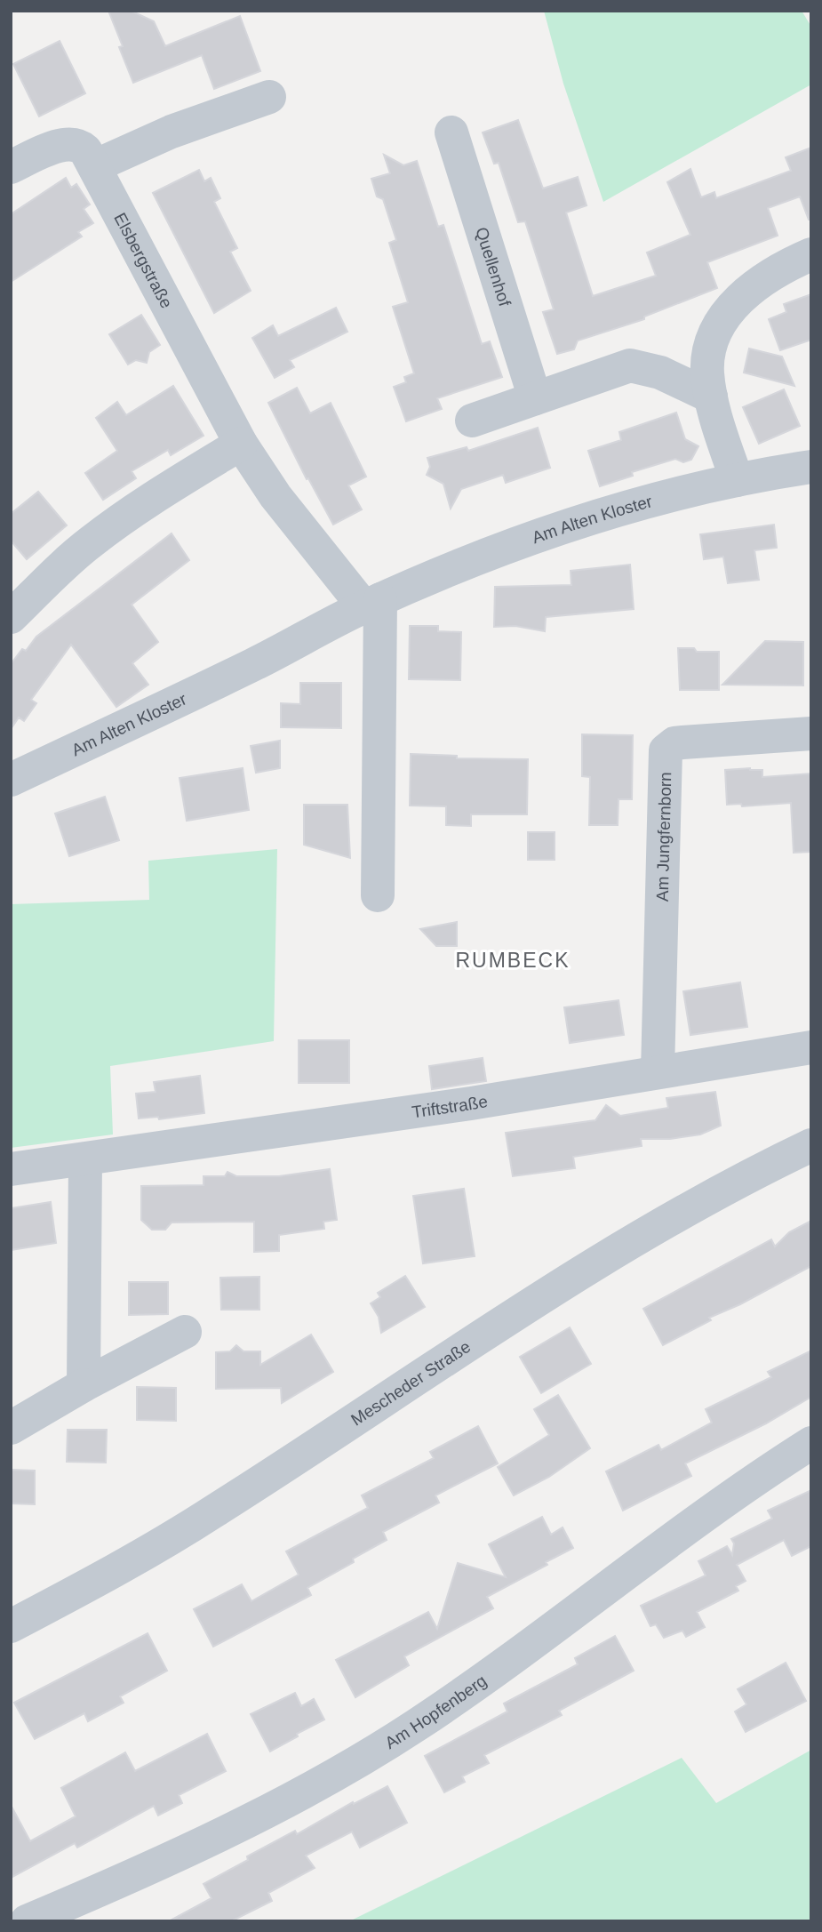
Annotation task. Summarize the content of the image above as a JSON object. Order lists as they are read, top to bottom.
{
  "streets": {
    "street": [
      "Elsbergstraße",
      "Quellenhof",
      "Am Alten Kloster",
      "Am Jungfernborn",
      "Triftstraße",
      "Mescheder Straße",
      "Am Hopfenberg"
    ]
  },
  "crossings": [
    ["Elsbergstraße", "Am Alten Kloster"],
    ["Am Jungfernborn", "Triftstraße"]
  ],
  "districts": ["RUMBECK"]
}
